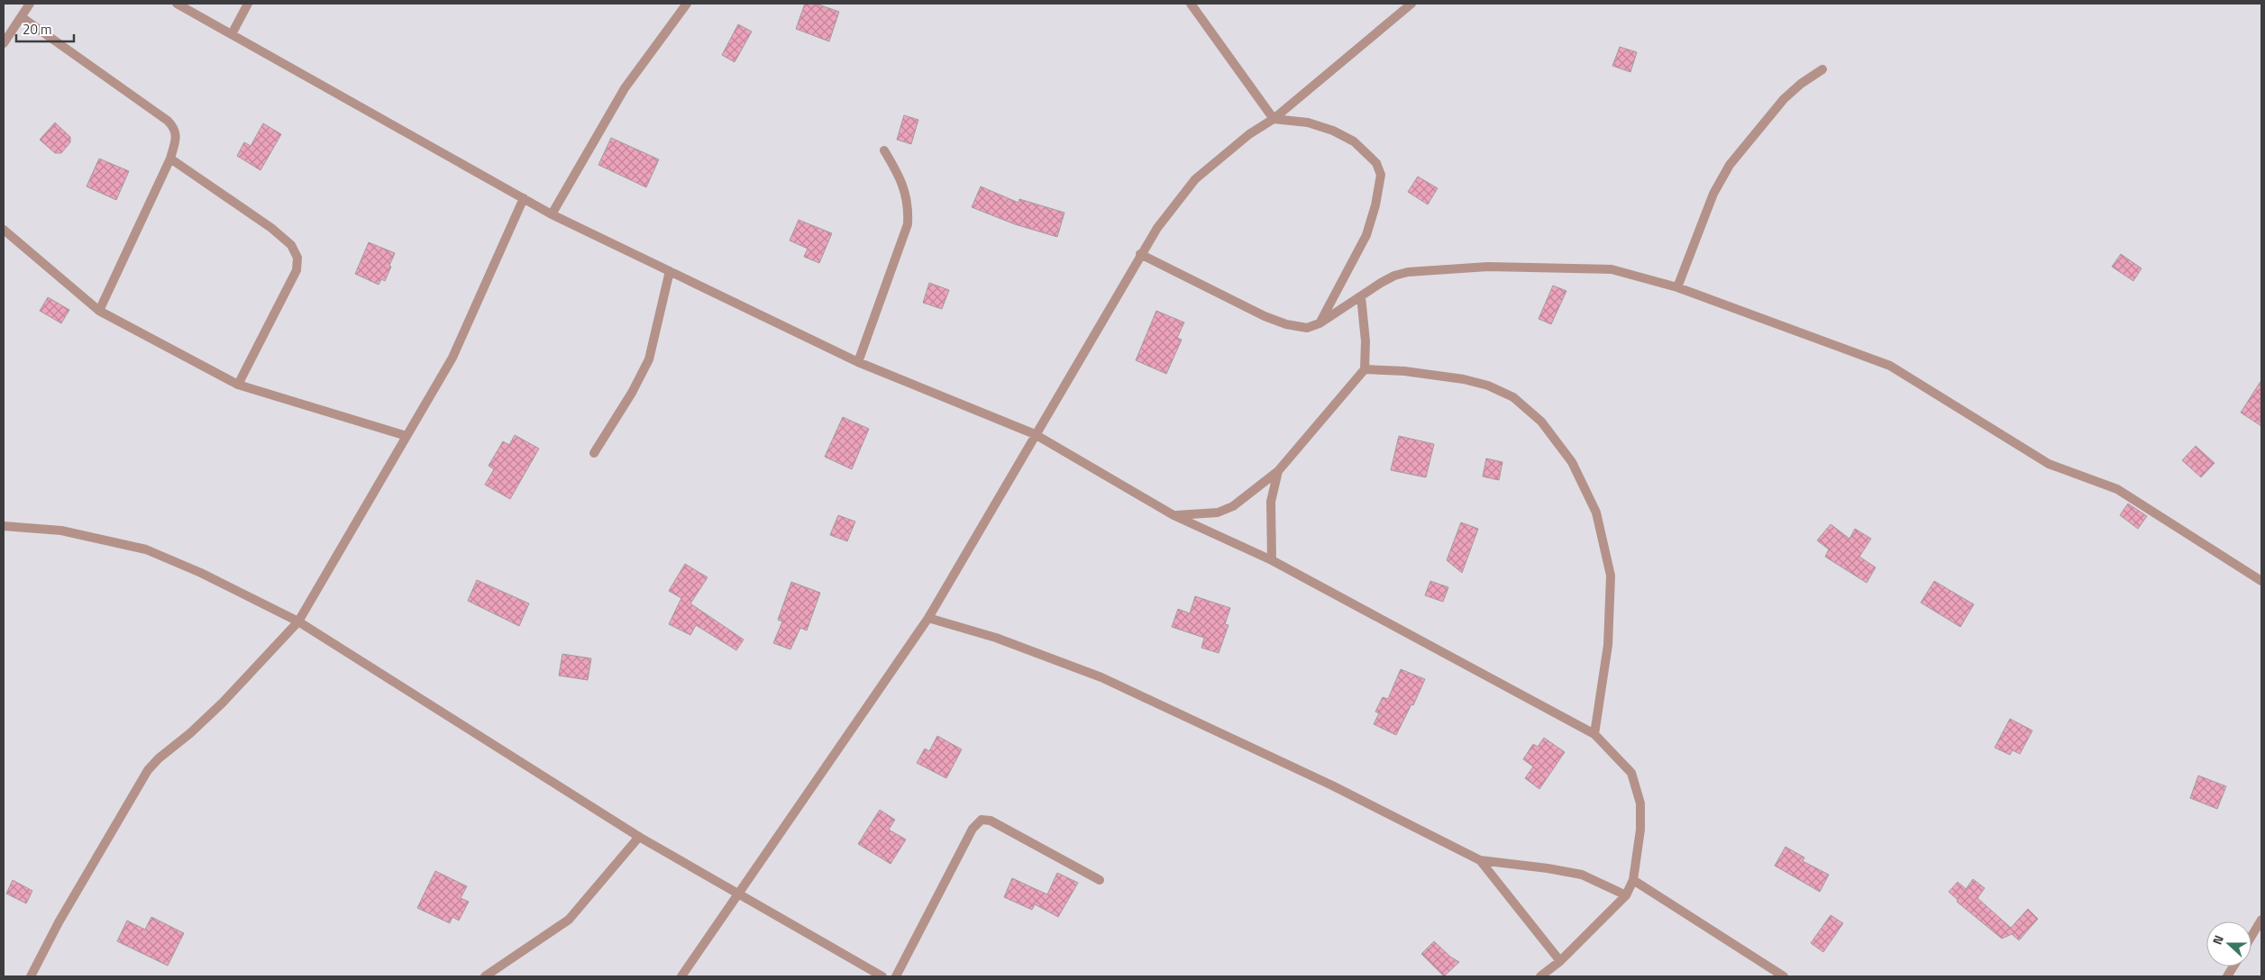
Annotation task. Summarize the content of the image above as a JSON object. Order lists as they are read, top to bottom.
{
  "scale_bar": "20 m",
  "north": "left"
}
